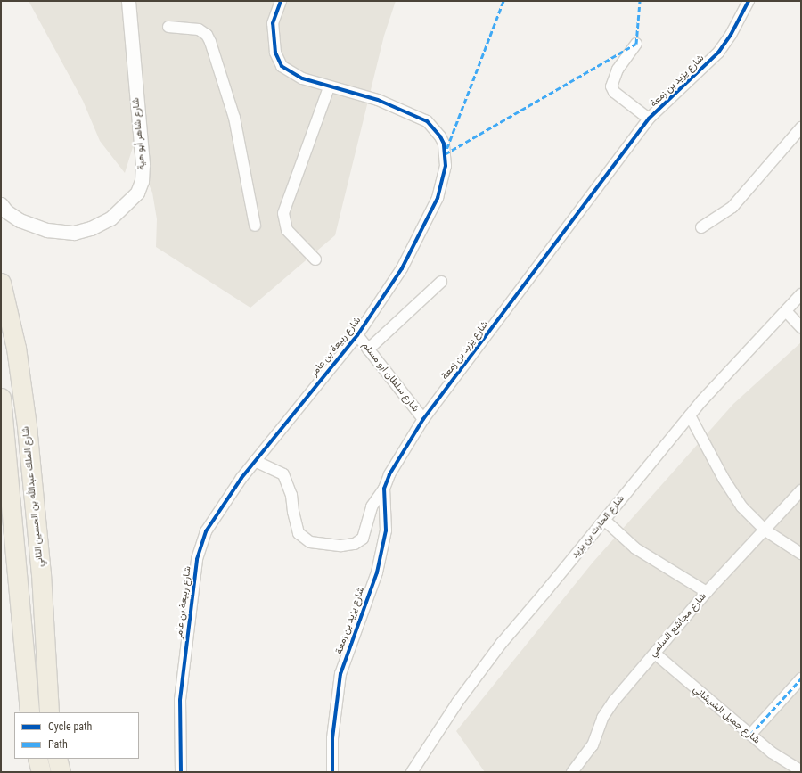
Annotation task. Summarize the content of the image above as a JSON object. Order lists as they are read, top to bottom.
{
  "streets": {
    "highway": ["شارع الملك عبدالله بن الحسين الثاني"],
    "street": [
      "شارع يزيد بن زمعة",
      "شارع شاهر أبو هية",
      "شارع ربيعة بن عامر",
      "شارع سلطان ابو مسلم",
      "شارع الحارث بن يزيد",
      "شارع مجاشع السلمي",
      "شارع جميل الشيشاني"
    ]
  },
  "crossings": [
    ["شارع يزيد بن زمعة", "شارع سلطان ابو مسلم"],
    ["شارع ربيعة بن عامر", "شارع سلطان ابو مسلم"],
    ["شارع مجاشع السلمي", "شارع جميل الشيشاني"]
  ],
  "legend": ["Cycle path", "Path"]
}
